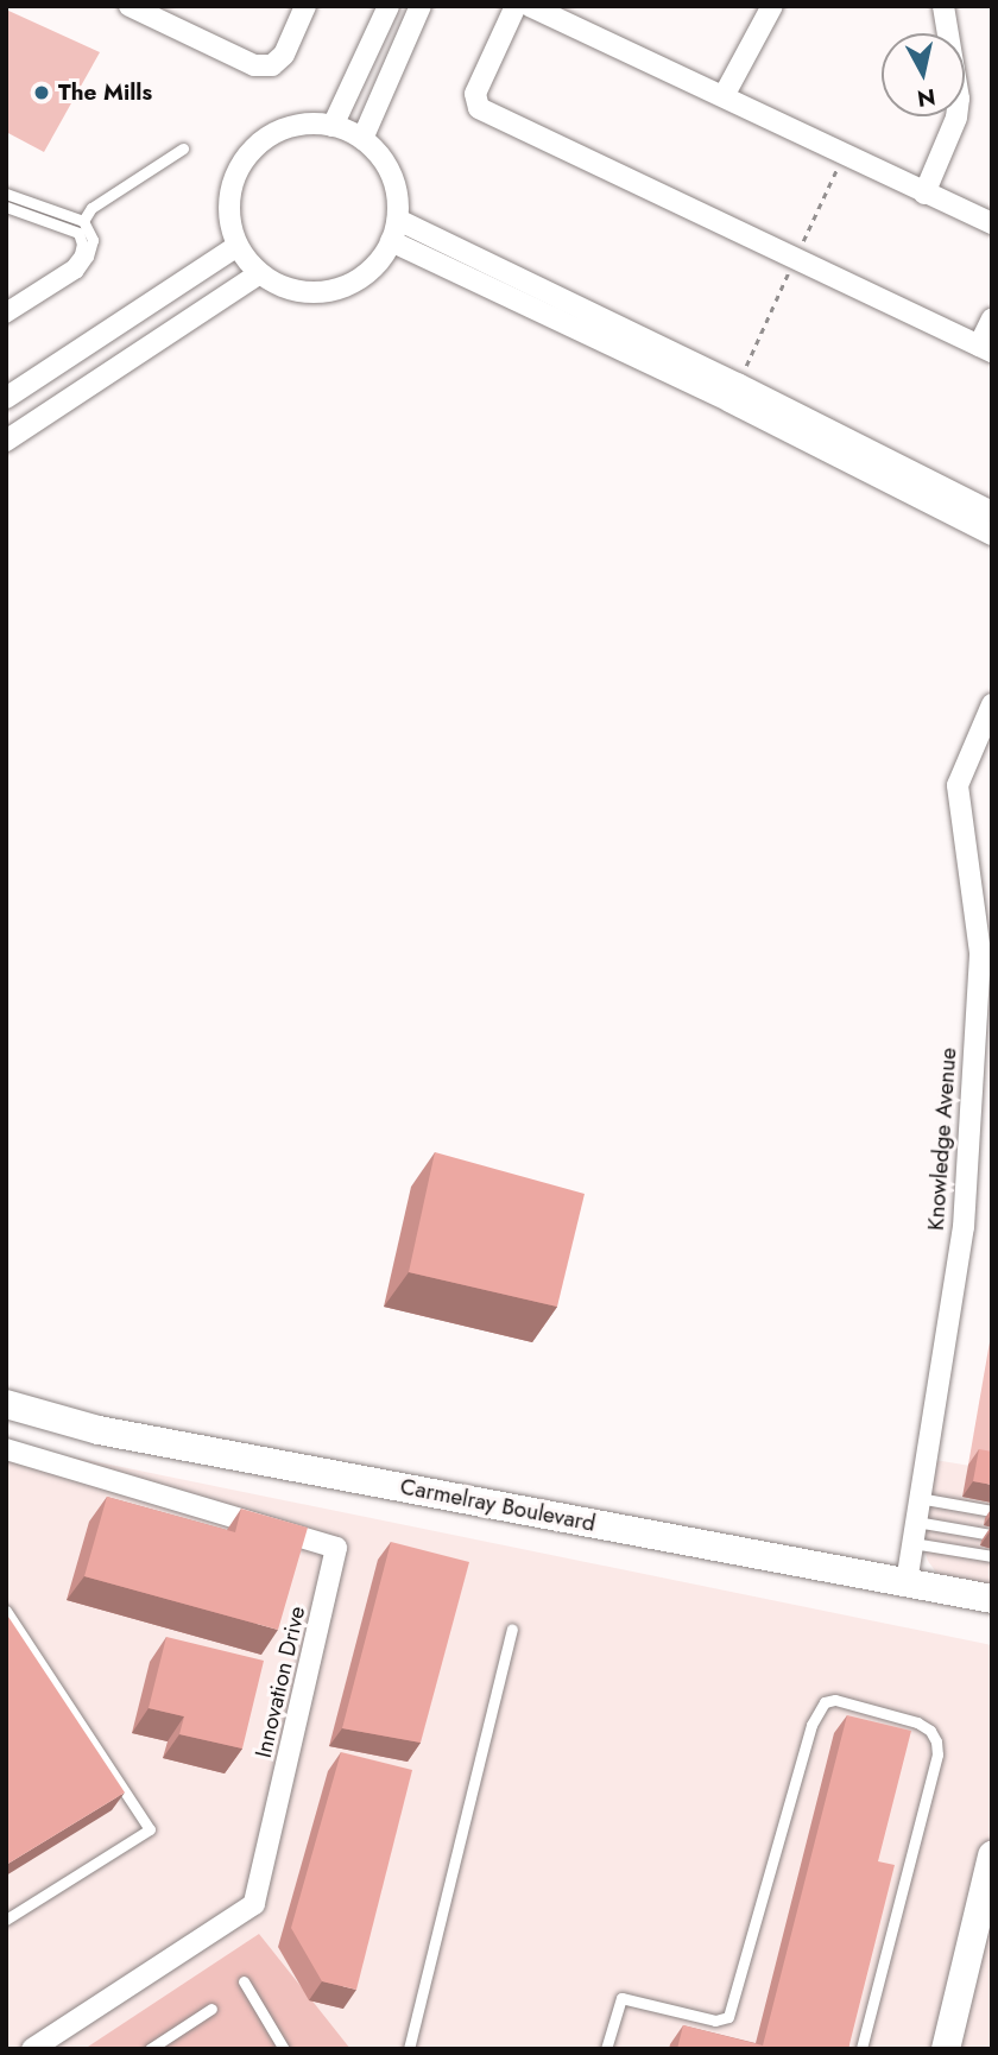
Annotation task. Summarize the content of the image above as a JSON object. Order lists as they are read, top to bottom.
{
  "streets": {
    "street": ["Knowledge Avenue", "Carmelray Boulevard", "Innovation Drive"]
  },
  "crossings": [
    ["Knowledge Avenue", "Carmelray Boulevard"]
  ],
  "places": ["The Mills"],
  "north": "bottom"
}
